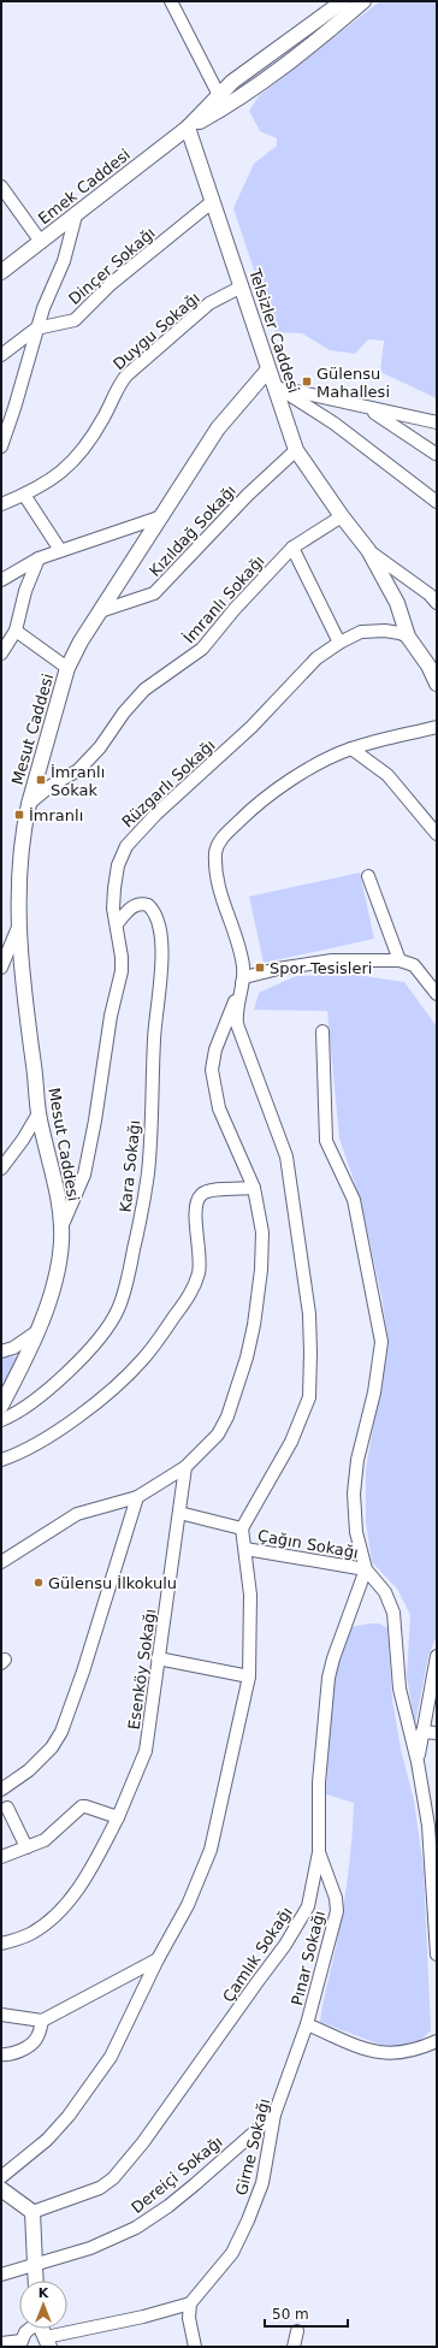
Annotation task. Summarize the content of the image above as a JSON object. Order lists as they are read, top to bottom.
{
  "streets": {
    "street": [
      "Emek Caddesi",
      "Dinçer Sokağı",
      "Duygu Sokağı",
      "Telsizler Caddesi",
      "Kızıldağ Sokağı",
      "İmranlı Sokağı",
      "Mesut Caddesi",
      "Rüzgarlı Sokağı",
      "Kara Sokağı",
      "Çağın Sokağı",
      "Esenköy Sokağı",
      "Çamlık Sokağı",
      "Pınar Sokağı",
      "Girne Sokağı",
      "Dereiçi Sokağı"
    ]
  },
  "crossings": [
    ["Emek Caddesi", "Telsizler Caddesi"],
    ["Dinçer Sokağı", "Telsizler Caddesi"],
    ["Duygu Sokağı", "Telsizler Caddesi"],
    ["Telsizler Caddesi", "Kızıldağ Sokağı"],
    ["Telsizler Caddesi", "İmranlı Sokağı"],
    ["Telsizler Caddesi", "Mesut Caddesi"],
    ["Telsizler Caddesi", "Rüzgarlı Sokağı"],
    ["Kızıldağ Sokağı", "Mesut Caddesi"],
    ["İmranlı Sokağı", "Mesut Caddesi"],
    ["Mesut Caddesi", "Rüzgarlı Sokağı"],
    ["Rüzgarlı Sokağı", "Kara Sokağı"],
    ["Çağın Sokağı", "Çamlık Sokağı"],
    ["Çamlık Sokağı", "Pınar Sokağı"],
    ["Pınar Sokağı", "Girne Sokağı"],
    ["Girne Sokağı", "Dereiçi Sokağı"]
  ],
  "places": {
    "transit": [
      "Gülensu Mahallesi",
      "İmranlı Sokak",
      "İmranlı",
      "Spor Tesisleri"
    ],
    "other": ["Gülensu İlkokulu"]
  },
  "scale_bar": "50 m",
  "north": "top"
}
